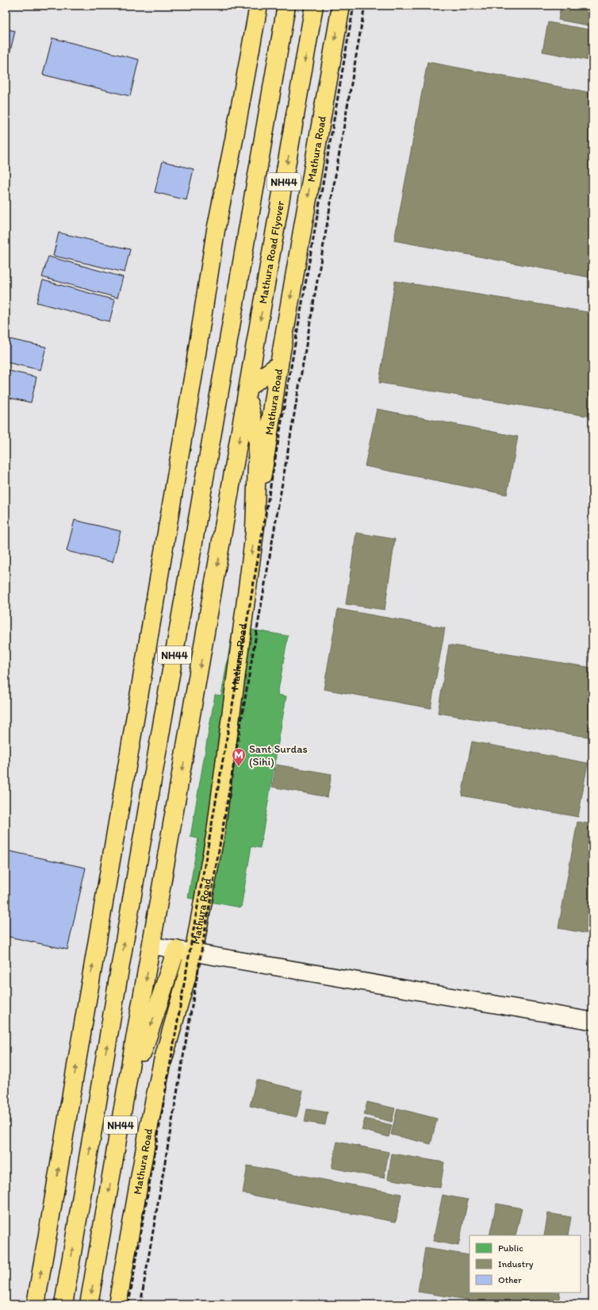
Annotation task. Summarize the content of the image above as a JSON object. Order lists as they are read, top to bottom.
{
  "streets": {
    "main road": ["Mathura Road", "NH44", "Mathura Road Flyover"]
  },
  "crossings": [
    ["NH44", "Mathura Road Flyover"]
  ],
  "places": {
    "metro station": ["Sant Surdas (Sihi)"]
  },
  "legend": ["Public", "Industry", "Other"]
}
